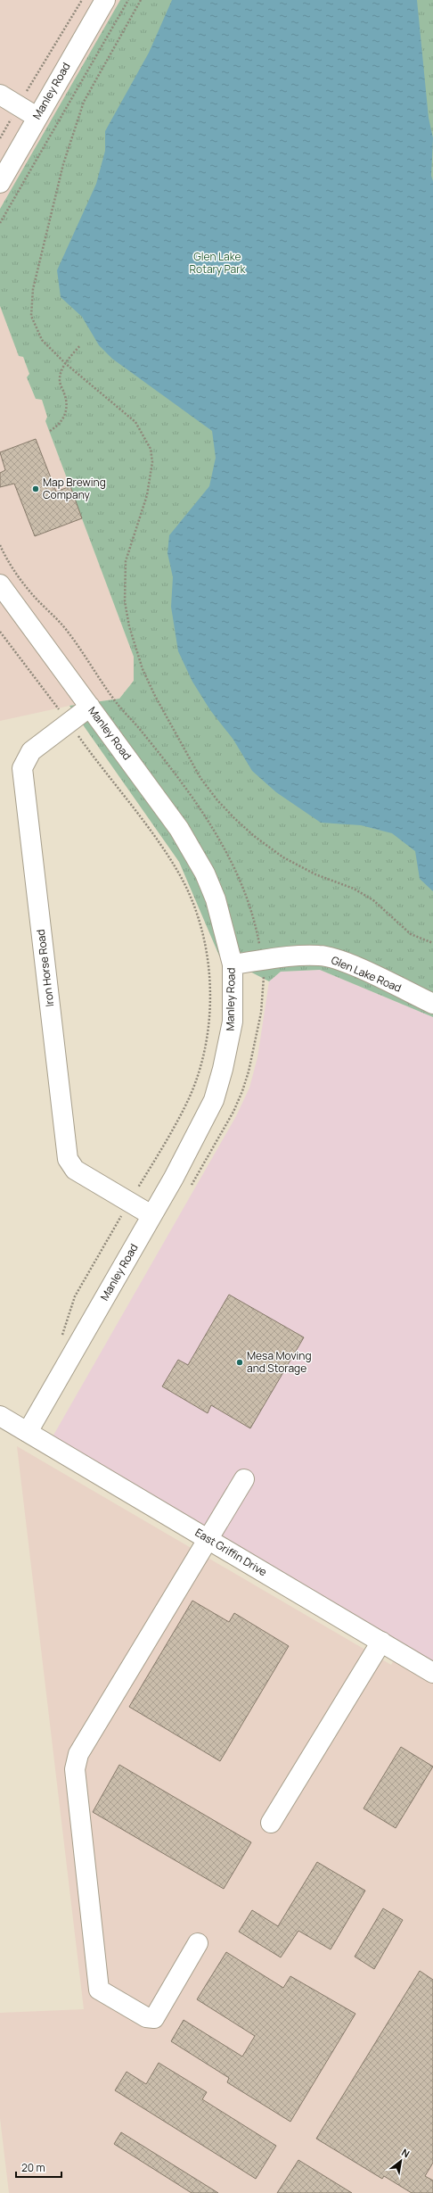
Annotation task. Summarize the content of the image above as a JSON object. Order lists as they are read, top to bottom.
{
  "streets": {
    "street": [
      "Manley Road",
      "Iron Horse Road",
      "Glen Lake Road",
      "East Griffin Drive"
    ]
  },
  "crossings": [
    ["Manley Road", "Iron Horse Road"],
    ["Manley Road", "Glen Lake Road"],
    ["Manley Road", "East Griffin Drive"]
  ],
  "parks": ["Glen Lake Rotary Park"],
  "places": ["Map Brewing Company", "Mesa Moving and Storage"],
  "scale_bar": "20 m",
  "north": "top right"
}
